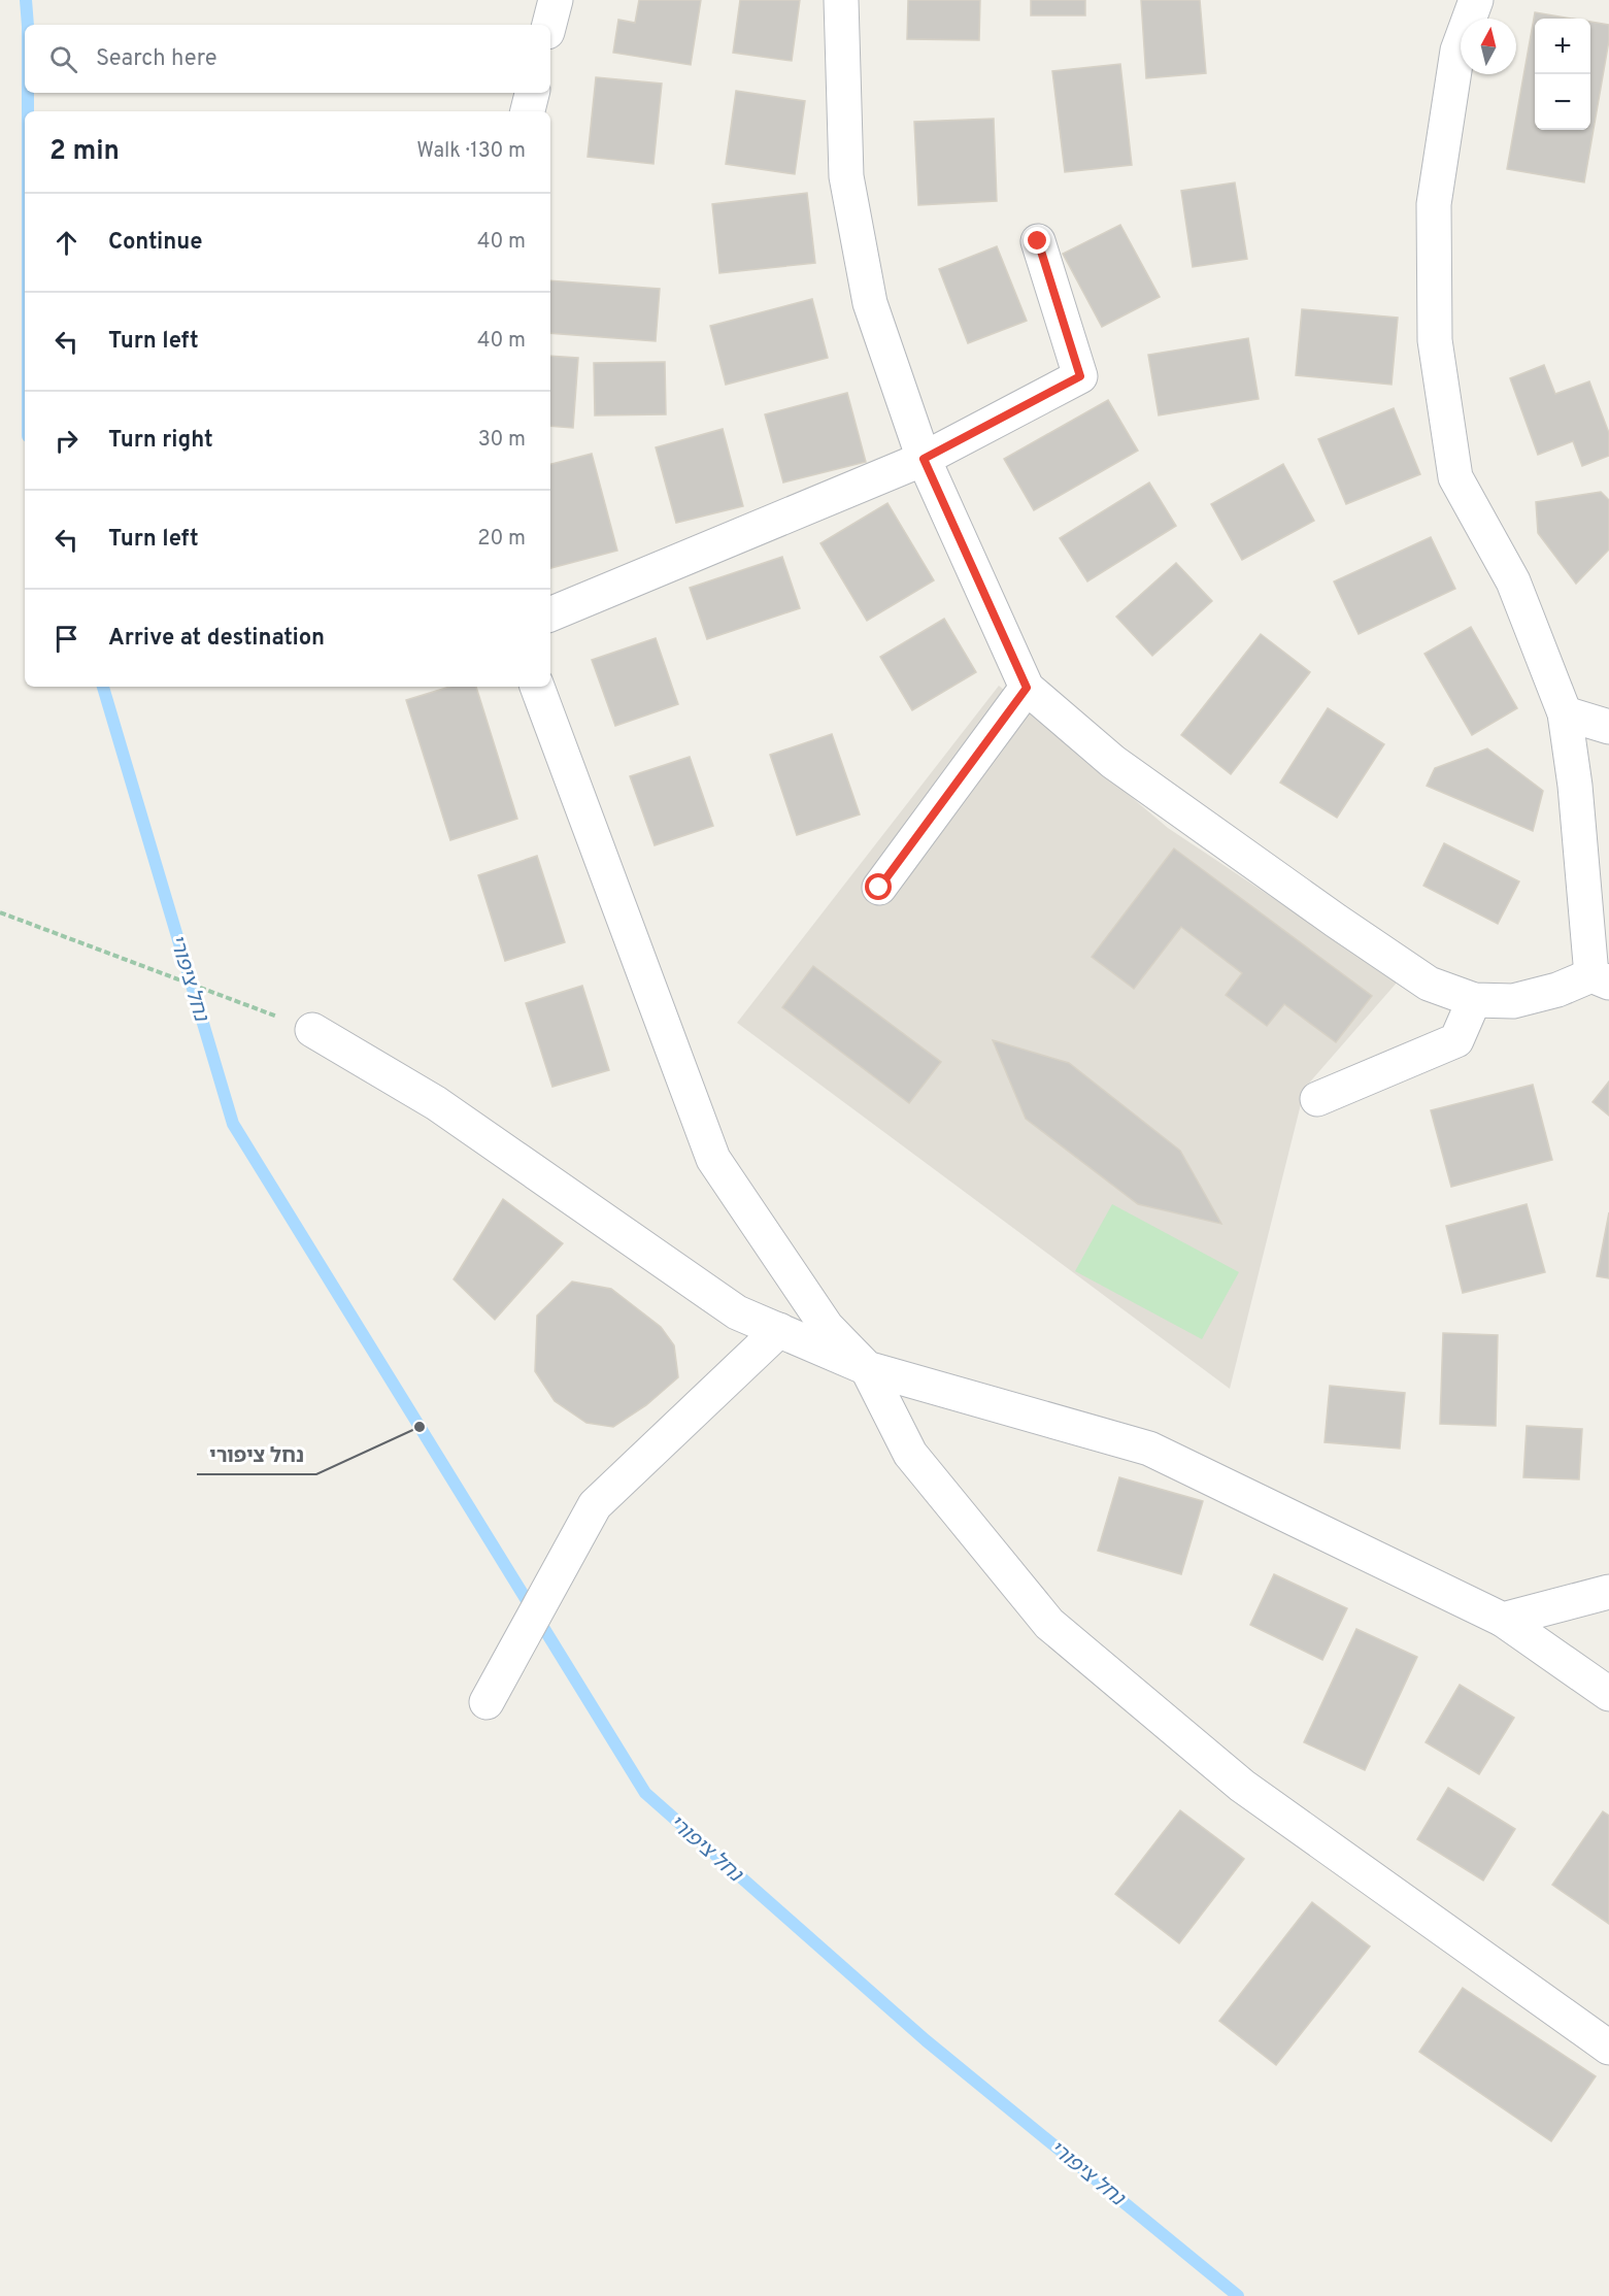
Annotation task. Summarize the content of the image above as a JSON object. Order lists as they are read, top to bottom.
{
  "water": ["נחל ציפורי"],
  "places": ["נחל ציפורי"],
  "north": "top",
  "page": {
    "map_buttons": ["+", "−"],
    "search": "Search here",
    "heading": ["2 min", "Walk · 130 m"],
    "list": [
      ["Continue", "40 m"],
      ["Turn left", "40 m"],
      ["Turn right", "30 m"],
      ["Turn left", "20 m"],
      "Arrive at destination"
    ]
  }
}
